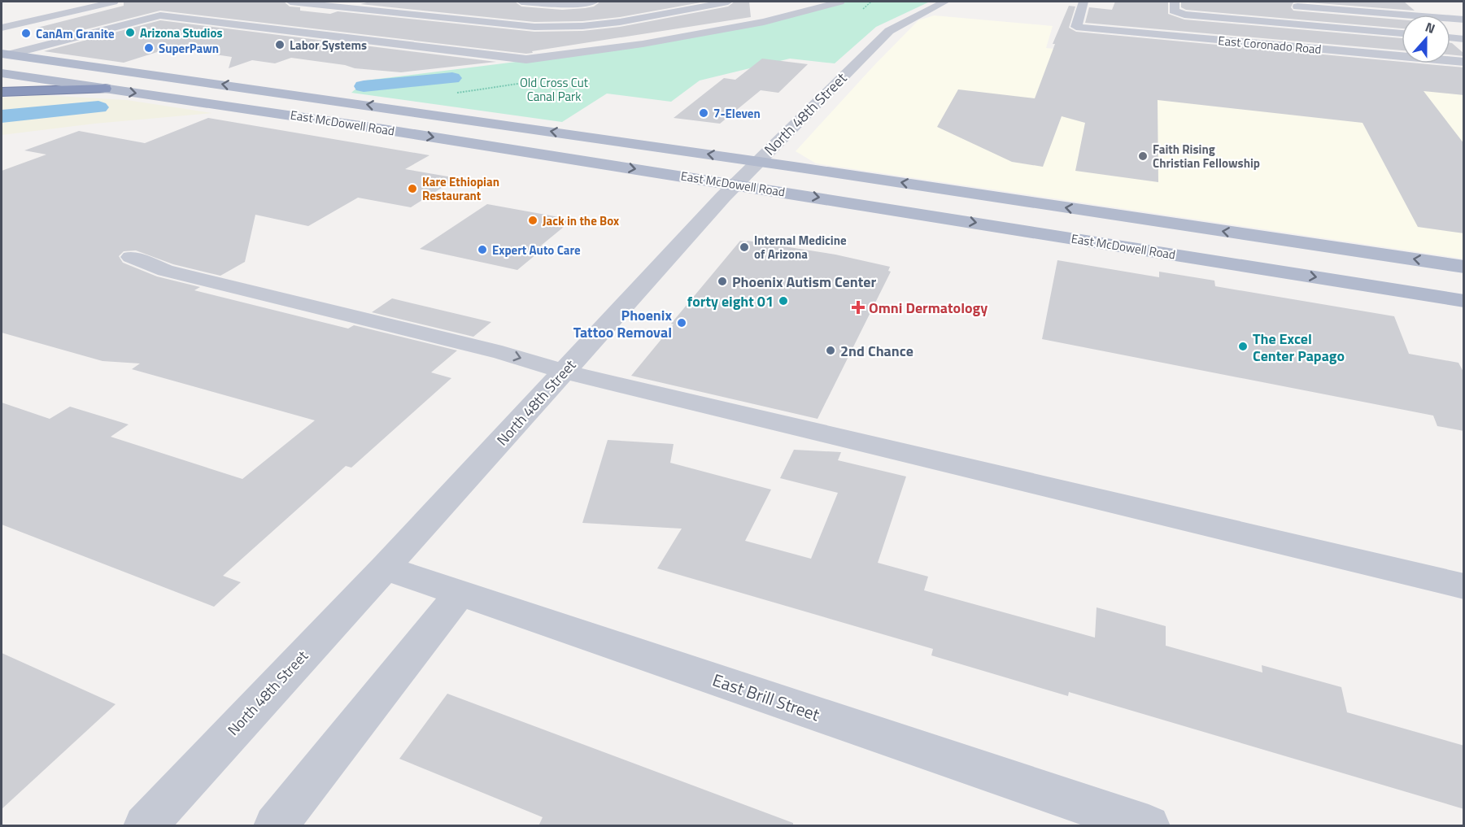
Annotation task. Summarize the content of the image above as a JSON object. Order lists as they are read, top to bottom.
{
  "streets": {
    "main road": ["East McDowell Road"],
    "street": ["East Coronado Road", "North 48th Street", "East Brill Street"]
  },
  "crossings": [
    ["North 48th Street", "East McDowell Road"],
    ["North 48th Street", "East Brill Street"]
  ],
  "parks": ["Old Cross Cut Canal Park"],
  "places": {
    "other": [
      "Arizona Studios",
      "CanAm Granite",
      "Labor Systems",
      "SuperPawn",
      "7-Eleven",
      "Faith Rising Christian Fellowship",
      "Kare Ethiopian Restaurant",
      "Jack in the Box",
      "Internal Medicine of Arizona",
      "Expert Auto Care",
      "Phoenix Autism Center",
      "forty eight 01",
      "Phoenix Tattoo Removal",
      "The Excel Center Papago",
      "2nd Chance"
    ],
    "health": ["Omni Dermatology"]
  },
  "north": "top"
}
